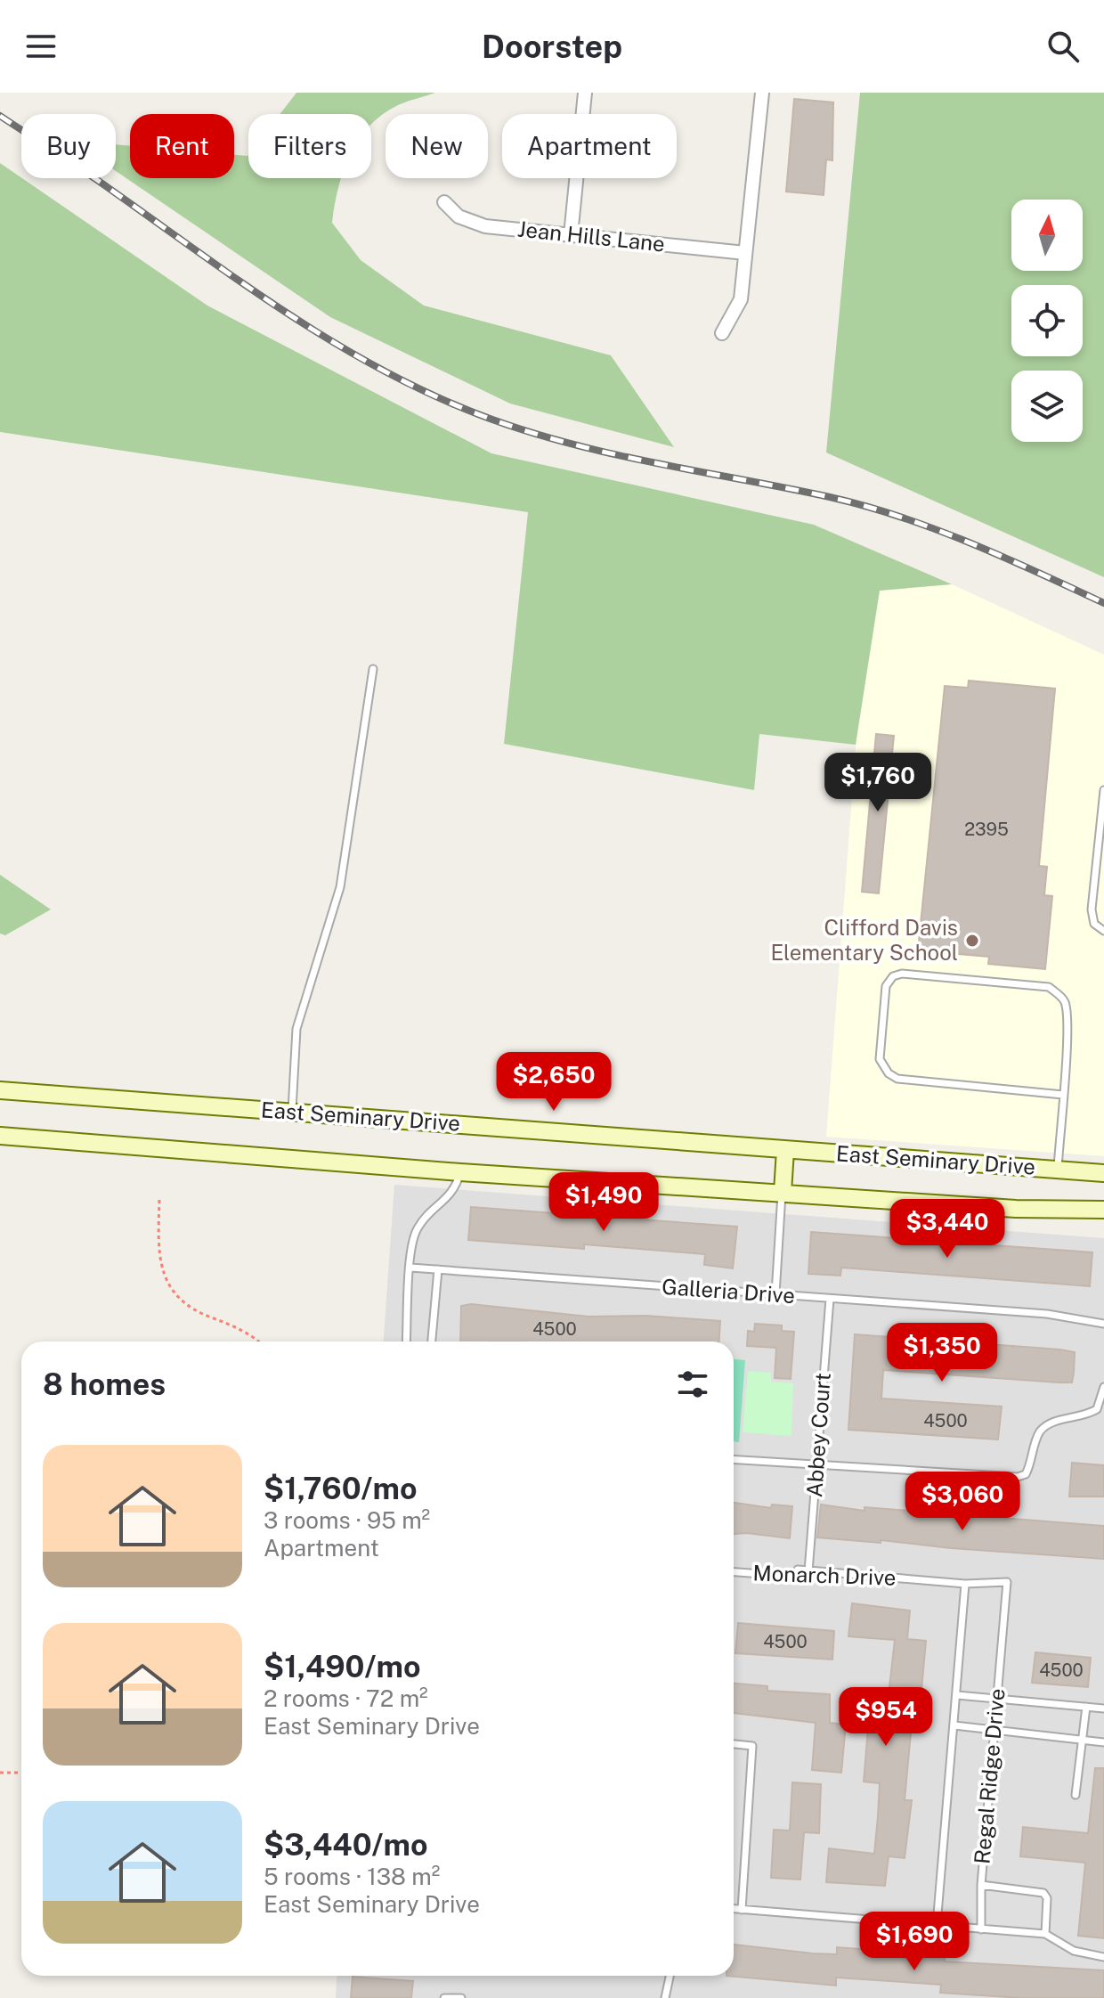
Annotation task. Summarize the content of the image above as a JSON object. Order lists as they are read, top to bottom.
{
  "streets": {
    "main road": ["East Seminary Drive"],
    "street": ["Jean Hills Lane"],
    "lane": [
      "Galleria Drive",
      "Abbey Court",
      "Monarch Drive",
      "Regal Ridge Drive"
    ]
  },
  "crossings": [
    ["Galleria Drive", "Abbey Court"],
    ["Abbey Court", "Monarch Drive"],
    ["Monarch Drive", "Regal Ridge Drive"]
  ],
  "places": ["Clifford Davis Elementary School"],
  "house_numbers": [
    "2395",
    "4500",
    "4500",
    "4500",
    "4500"
  ],
  "north": "top",
  "page": {
    "header": "Doorstep",
    "chip": [
      "Buy",
      "Rent",
      "Filters",
      "New",
      "Apartment"
    ],
    "price": [
      "$1,760",
      "$2,650",
      "$1,490",
      "$3,440",
      "$1,350",
      "$3,060",
      "$954",
      "$1,690"
    ],
    "heading": "8 homes",
    "list": [
      {
        "name": "$1,760/mo",
        "note": "3 rooms · 95 m² · Apartment"
      },
      {
        "name": "$1,490/mo",
        "note": "2 rooms · 72 m² · East Seminary Drive"
      },
      {
        "name": "$3,440/mo",
        "note": "5 rooms · 138 m² · East Seminary Drive"
      }
    ]
  }
}
